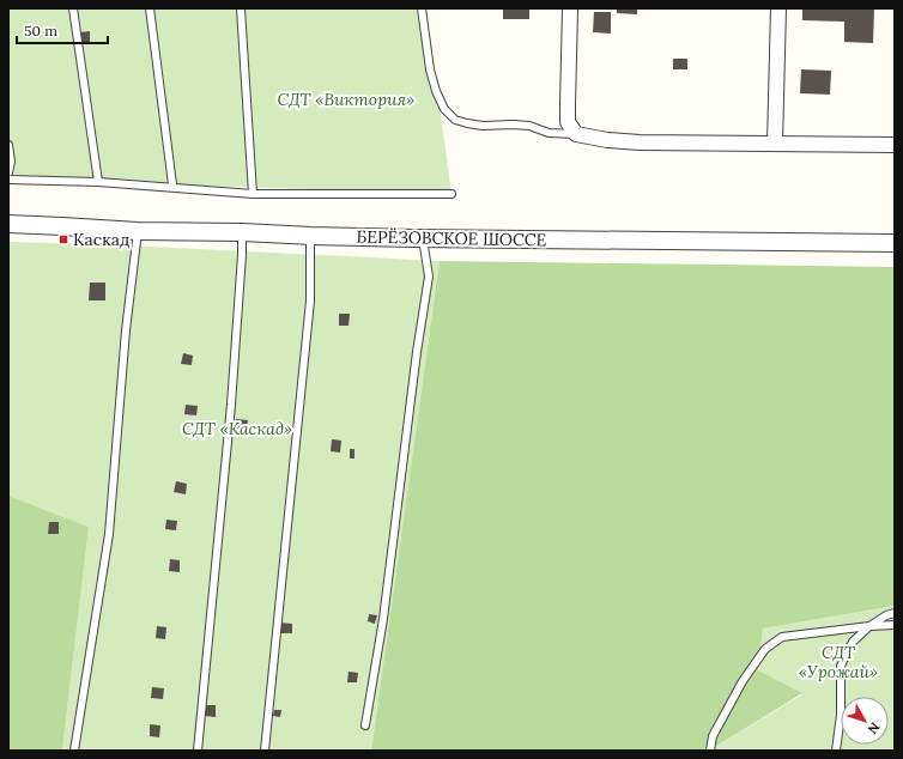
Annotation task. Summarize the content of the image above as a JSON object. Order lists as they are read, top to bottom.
{
  "streets": {
    "street": ["БЕРЁЗОВСКОЕ ШОССЕ"]
  },
  "parks": ["СДТ «Виктория»", "СДТ «Каскад»", "СДТ «Урожай»"],
  "places": {
    "transit": ["Каскад"]
  },
  "scale_bar": "50 m",
  "north": "bottom right"
}
